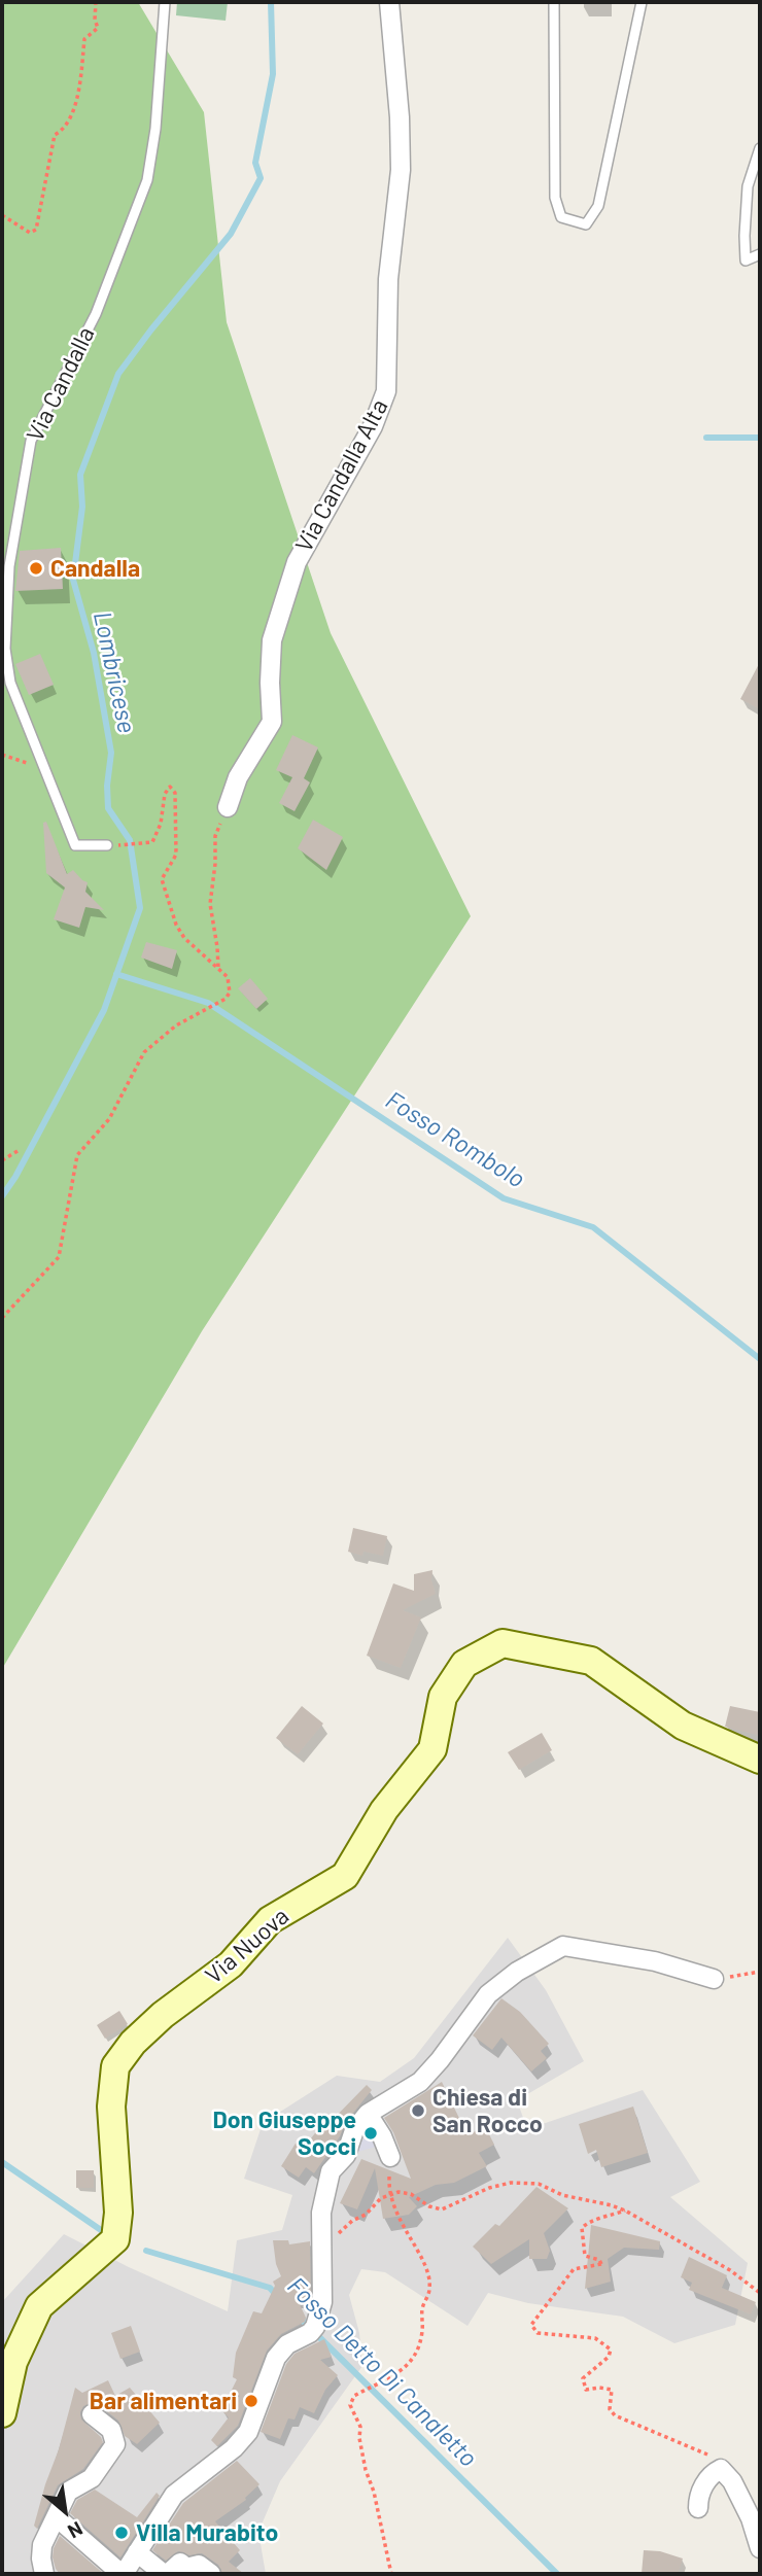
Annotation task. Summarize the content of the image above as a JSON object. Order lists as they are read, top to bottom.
{
  "streets": {
    "street": ["Via Candalla Alta", "Via Nuova"],
    "lane": ["Via Candalla"]
  },
  "water": ["Lombricese", "Fosso Rombolo", "Fosso Detto Di Canaletto"],
  "places": [
    "Candalla",
    "Chiesa di San Rocco",
    "Don Giuseppe Socci",
    "Bar alimentari",
    "Villa Murabito"
  ],
  "north": "bottom right"
}
